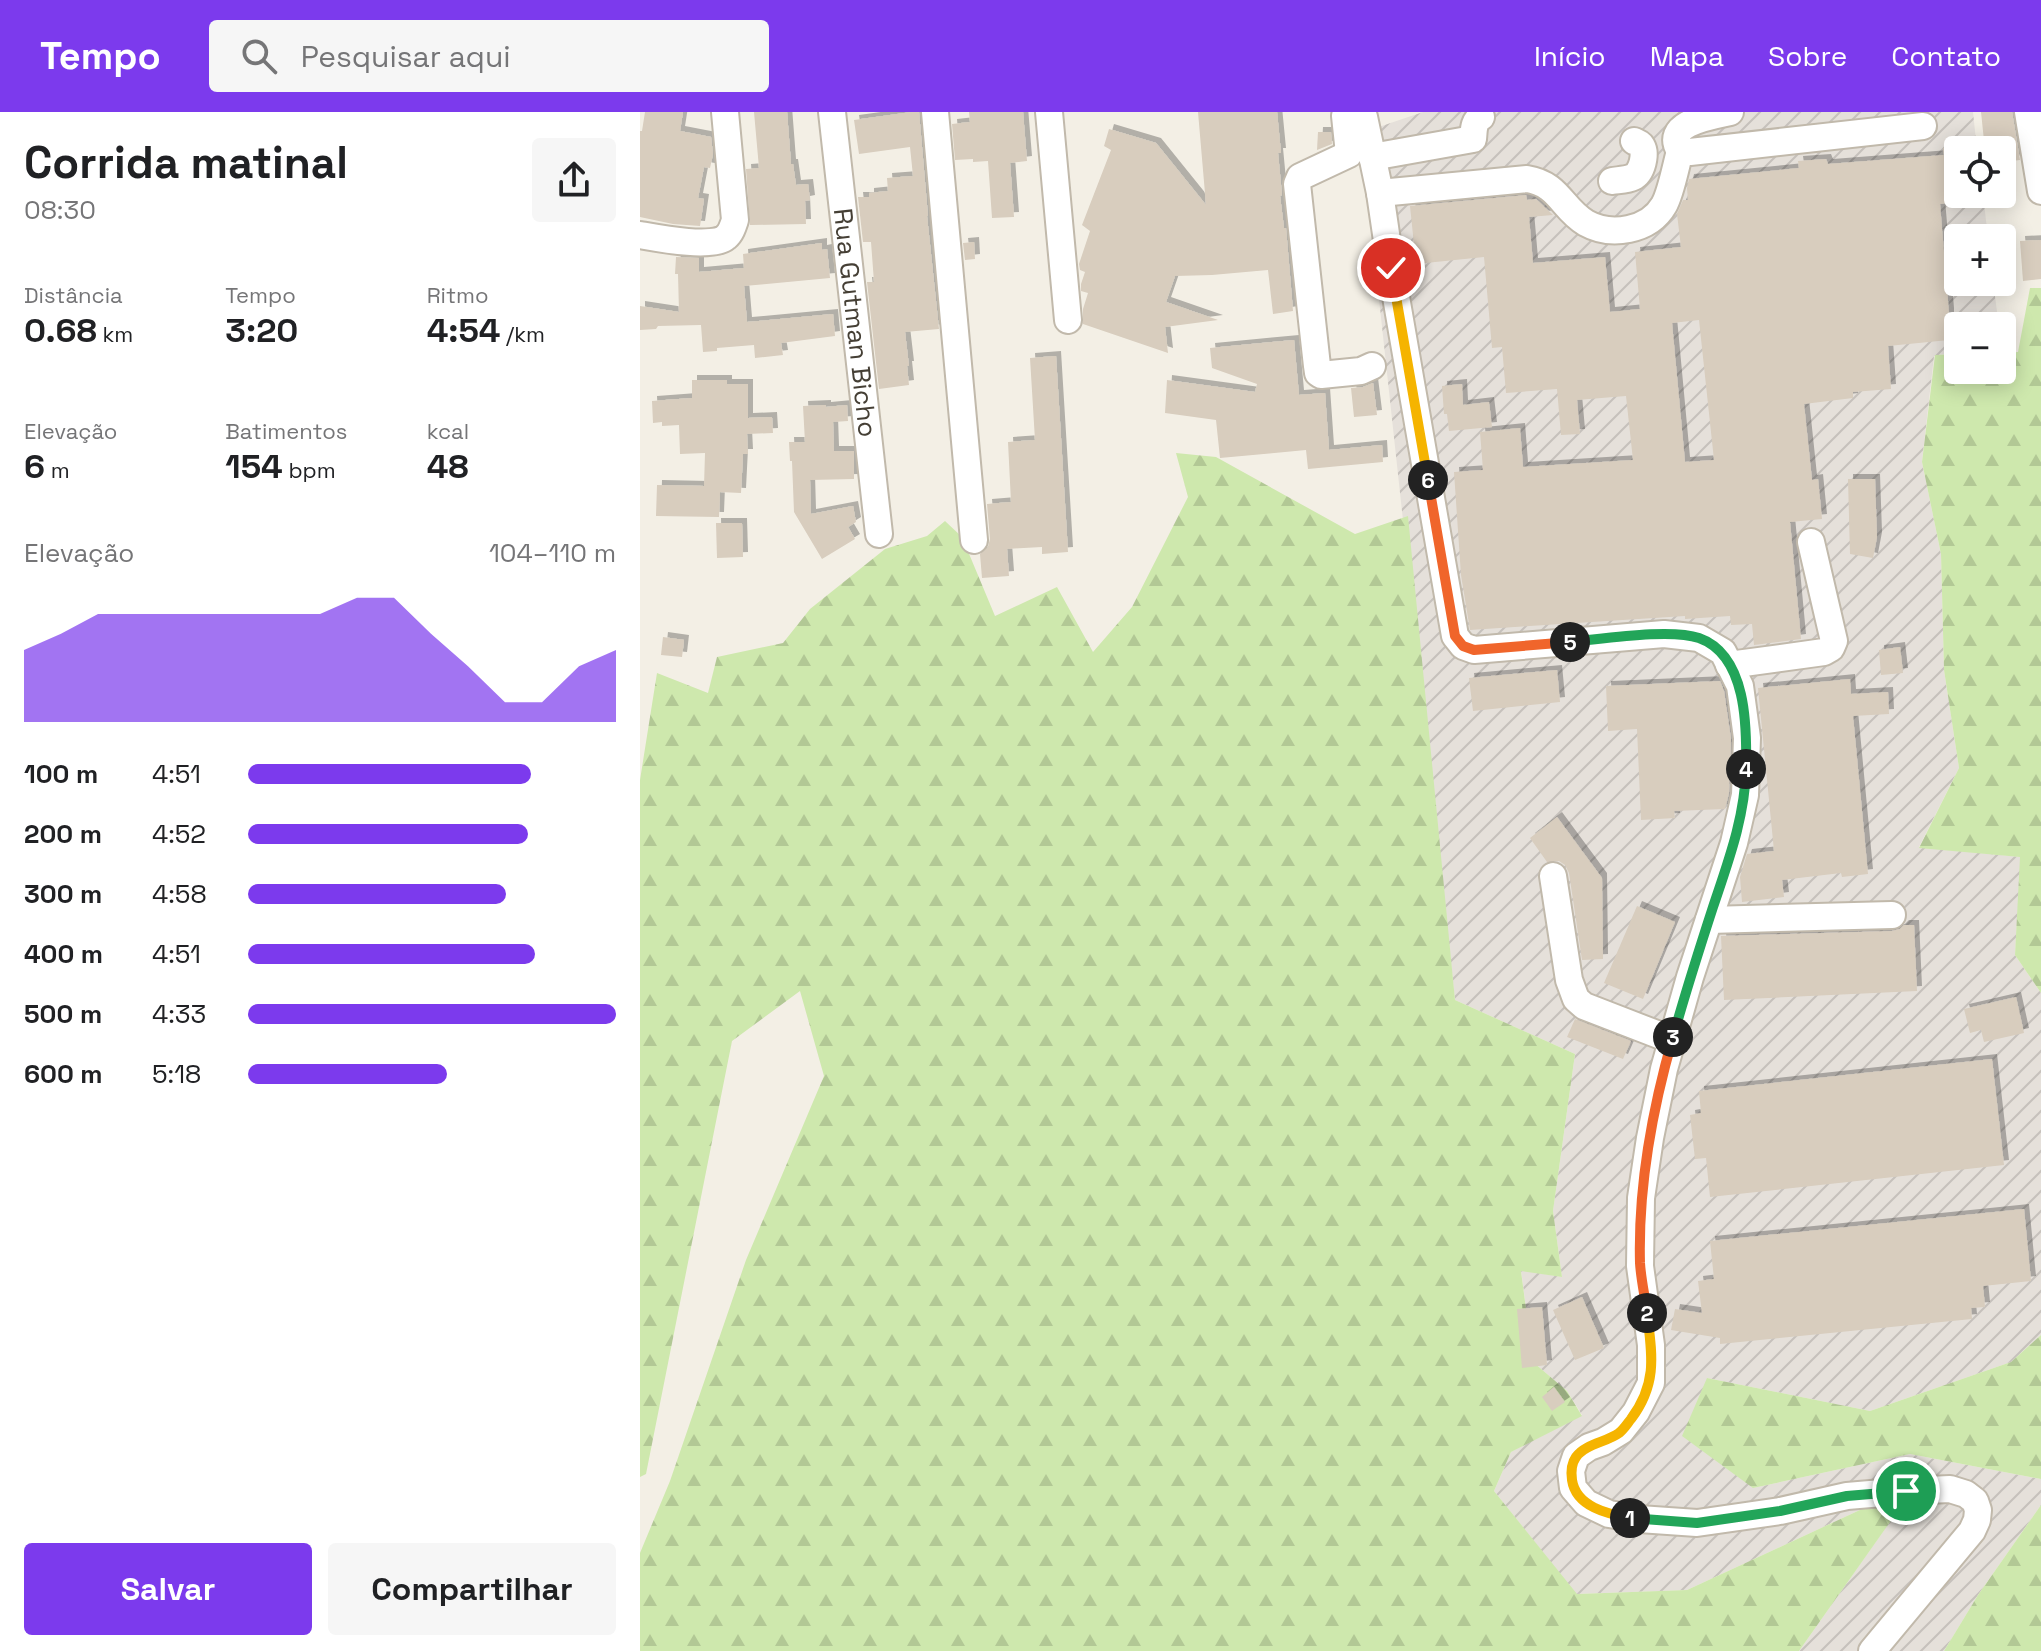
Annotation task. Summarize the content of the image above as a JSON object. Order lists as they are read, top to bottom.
{
  "streets": {
    "street": ["Rua Gutman Bicho"]
  },
  "page": {
    "header": "Tempo",
    "search": "Pesquisar aqui",
    "nav": [
      "Início",
      "Mapa",
      "Sobre",
      "Contato"
    ],
    "heading": ["Corrida matinal", "08:30"],
    "map_buttons": ["+", "−"],
    "stats": [
      ["Distância", "0.68 km"],
      ["Tempo", "3:20"],
      ["Ritmo", "4:54 /km"],
      ["Elevação", "6 m"],
      ["Batimentos", "154 bpm"],
      ["kcal", "48"]
    ],
    "pins": [
      "6",
      "5",
      "4",
      "3",
      "2",
      "1"
    ],
    "chart": ["Elevação", "104–110 m"],
    "list": [
      {
        "name": "100 m",
        "note": "4:51"
      },
      {
        "name": "200 m",
        "note": "4:52"
      },
      {
        "name": "300 m",
        "note": "4:58"
      },
      {
        "name": "400 m",
        "note": "4:51"
      },
      {
        "name": "500 m",
        "note": "4:33"
      },
      {
        "name": "600 m",
        "note": "5:18"
      }
    ],
    "buttons": ["Salvar", "Compartilhar"]
  }
}
